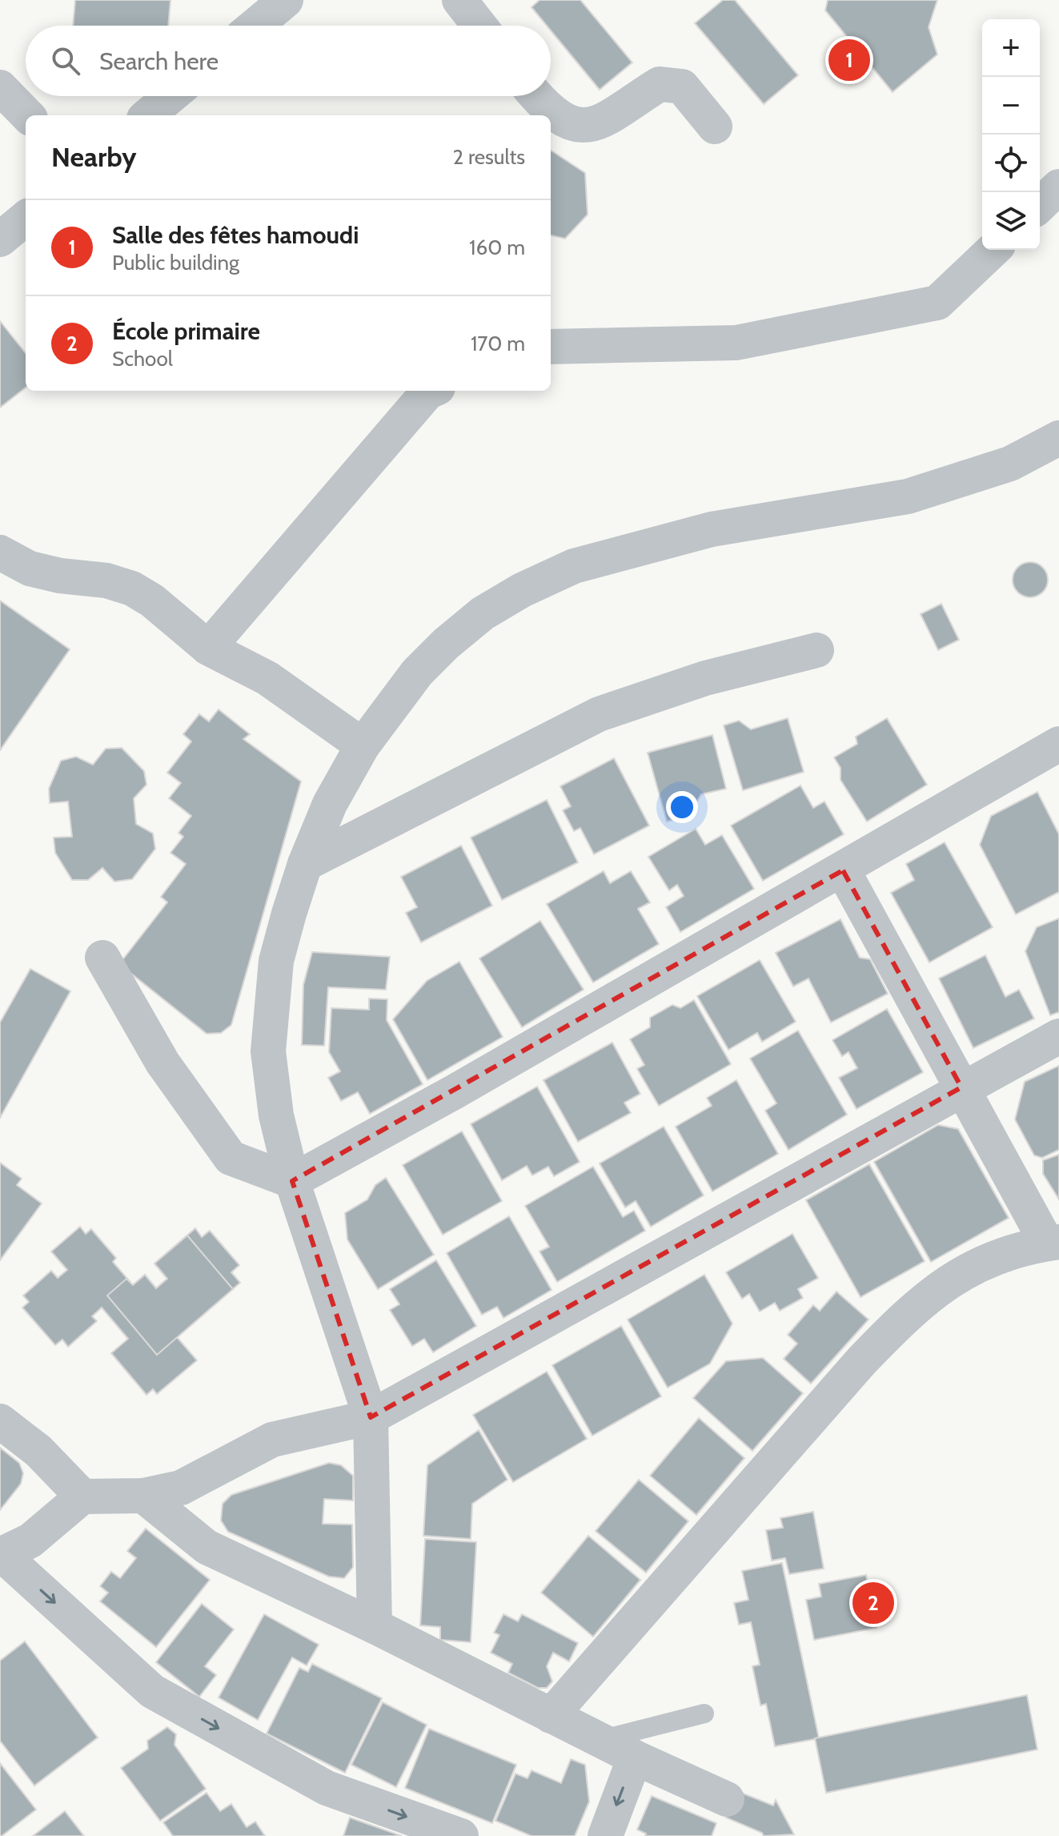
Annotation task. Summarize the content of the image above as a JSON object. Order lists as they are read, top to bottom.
{
  "page": {
    "map_buttons": ["+", "−"],
    "search": "Search here",
    "pins": ["1", "2"],
    "heading": ["Nearby", "2 results"],
    "list": [
      {
        "mark": "1",
        "name": "Salle des fêtes hamoudi",
        "note": "Public building",
        "value": "160 m"
      },
      {
        "mark": "2",
        "name": "École primaire",
        "note": "School",
        "value": "170 m"
      }
    ]
  }
}
